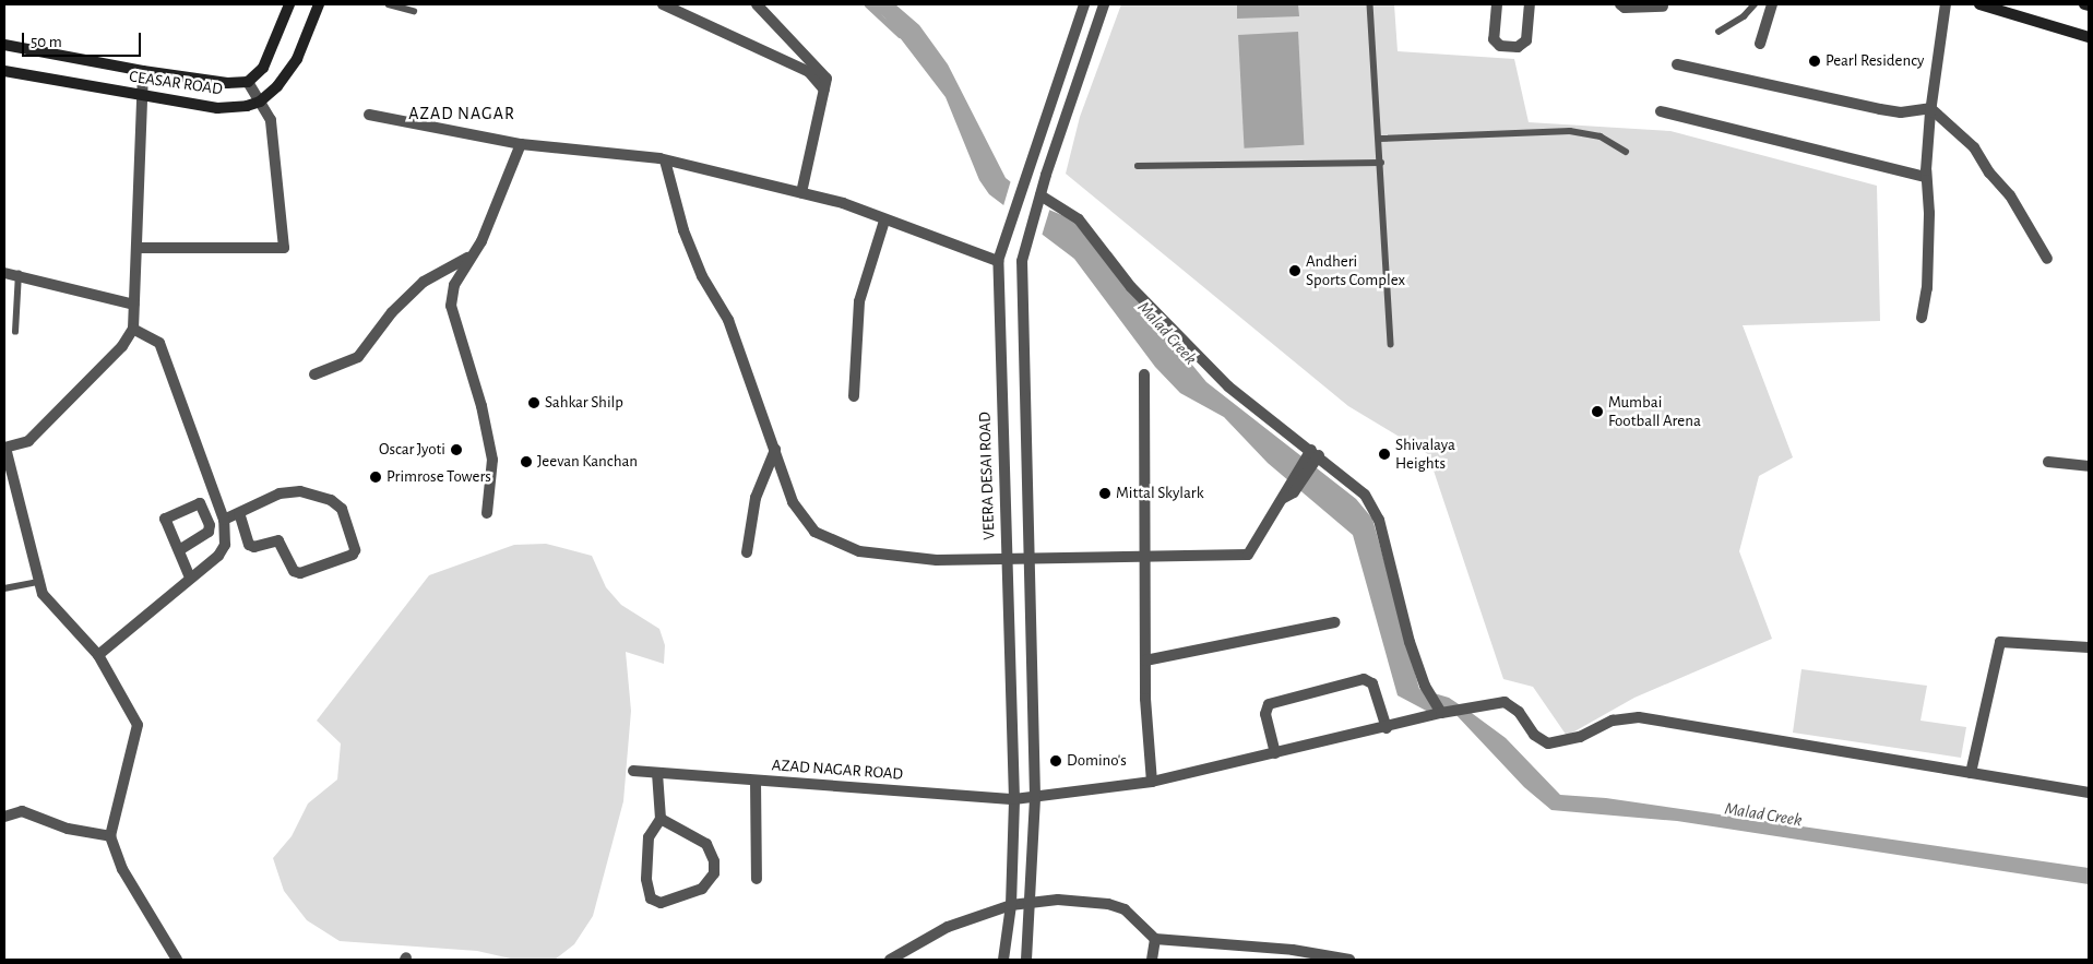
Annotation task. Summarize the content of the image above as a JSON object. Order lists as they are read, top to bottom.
{
  "streets": {
    "main road": ["CEASAR ROAD"],
    "street": ["VEERA DESAI ROAD", "AZAD NAGAR ROAD"]
  },
  "crossings": [
    ["VEERA DESAI ROAD", "AZAD NAGAR ROAD"]
  ],
  "districts": ["AZAD NAGAR"],
  "water": ["Malad Creek"],
  "places": [
    "Pearl Residency",
    "Andheri Sports Complex",
    "Sahkar Shilp",
    "Mumbai Football Arena",
    "Oscar Jyoti",
    "Shivalaya Heights",
    "Jeevan Kanchan",
    "Primrose Towers",
    "Mittal Skylark",
    "Domino's"
  ],
  "scale_bar": "50 m"
}
